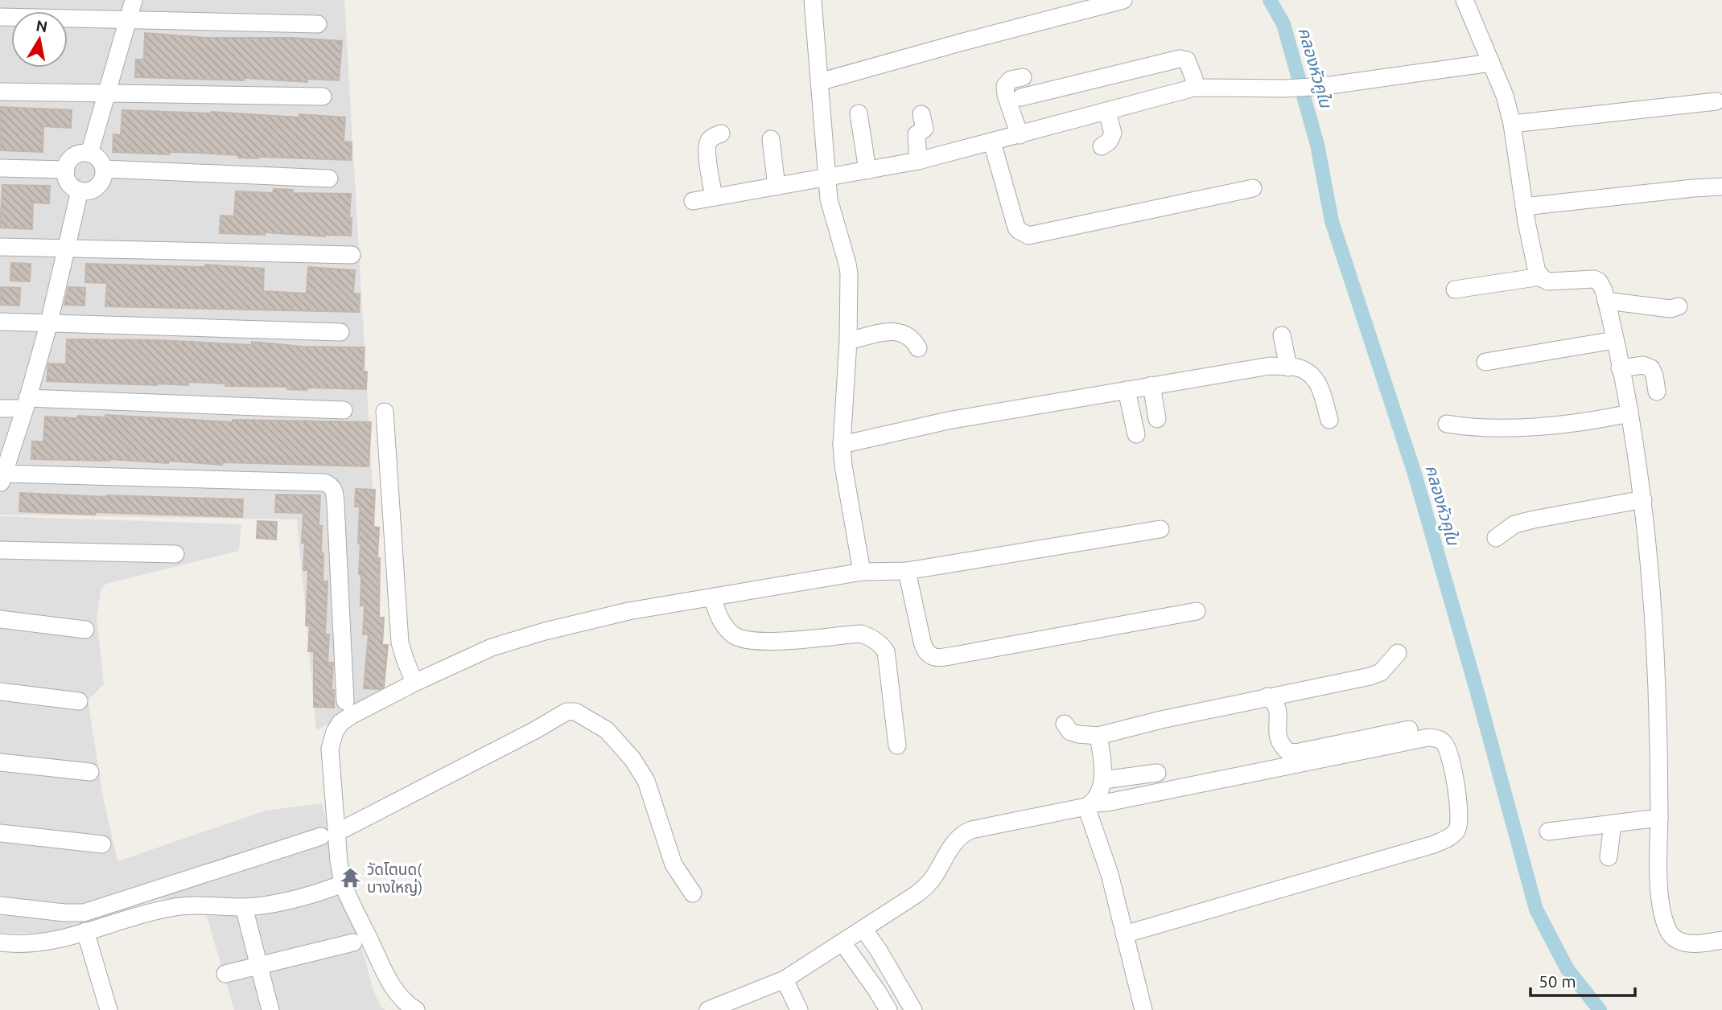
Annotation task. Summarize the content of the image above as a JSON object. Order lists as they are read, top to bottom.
{
  "water": ["คลองหัวคูใน"],
  "places": {
    "temple": ["วัดโตนด( บางใหญ่)"]
  },
  "scale_bar": "50 m",
  "north": "top"
}
